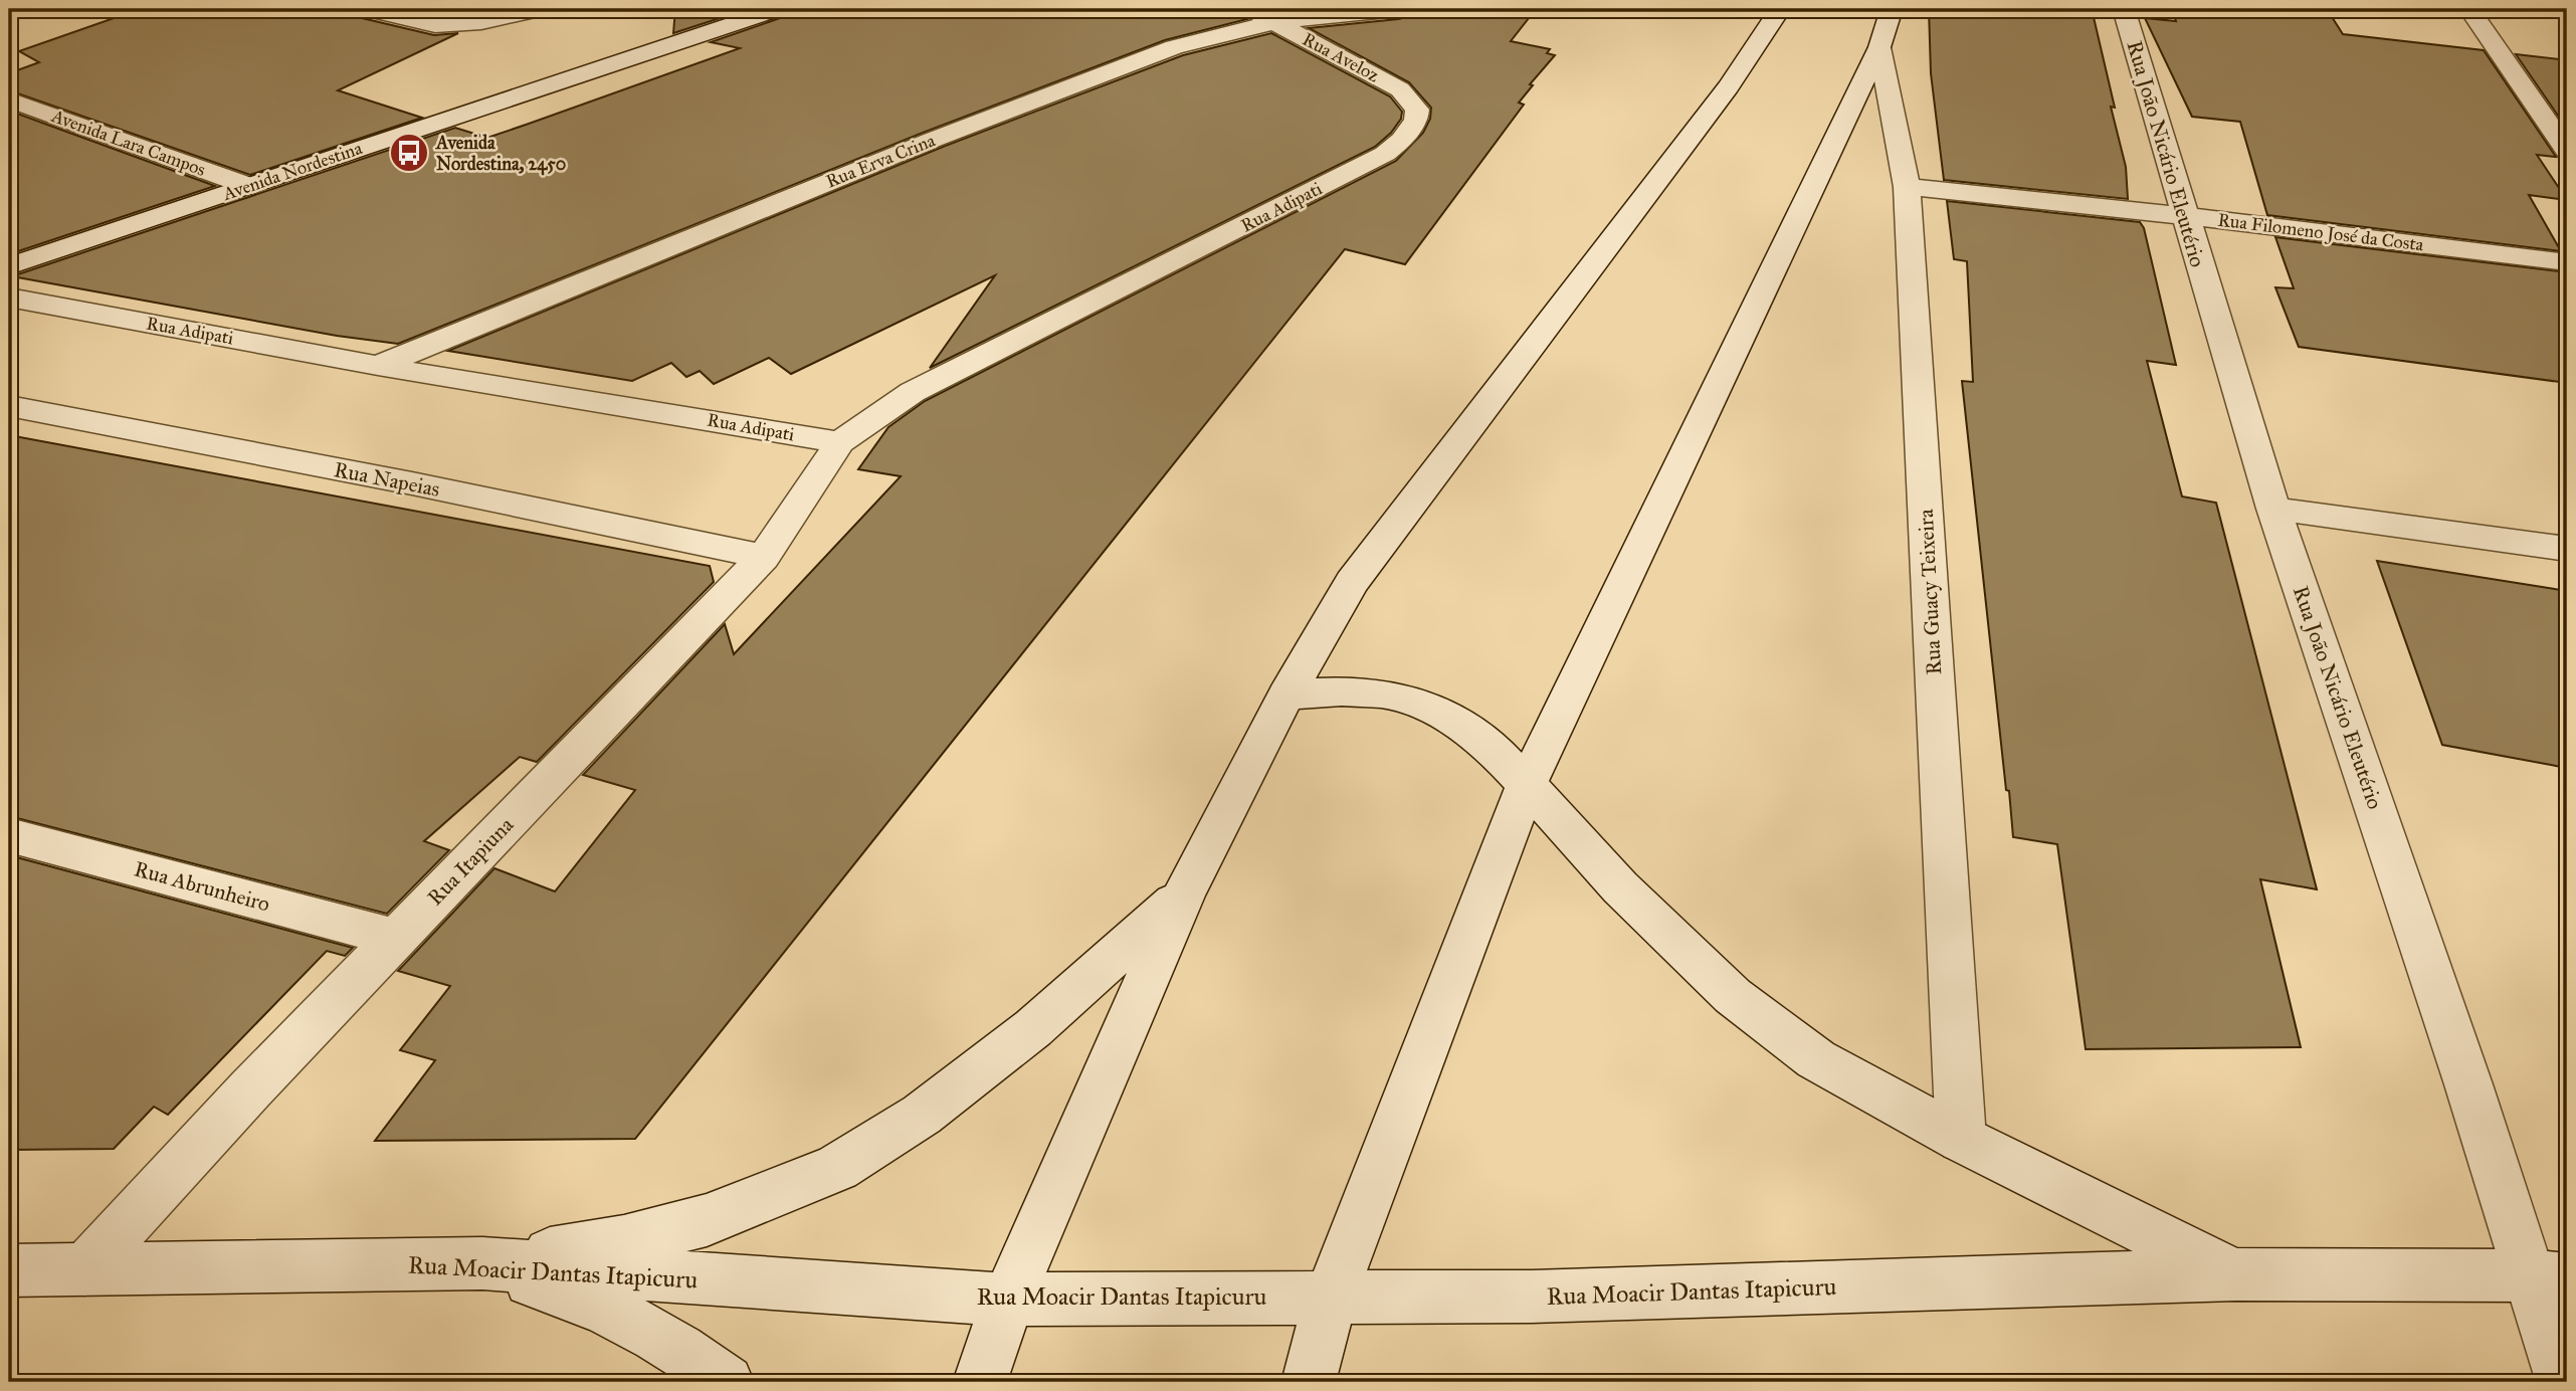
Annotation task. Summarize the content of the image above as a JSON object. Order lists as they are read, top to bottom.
{
  "streets": {
    "street": [
      "Rua Aveloz",
      "Avenida Lara Campos",
      "Rua João Nicário Eleutério",
      "Rua Erva Crina",
      "Avenida Nordestina",
      "Rua Adipati",
      "Rua Filomeno José da Costa",
      "Rua Napeias",
      "Rua Guacy Teixeira",
      "Rua Itapiuna",
      "Rua Abrunheiro",
      "Rua Moacir Dantas Itapicuru"
    ]
  },
  "crossings": [
    ["Rua Aveloz", "Rua Erva Crina"],
    ["Rua Aveloz", "Rua Adipati"],
    ["Avenida Lara Campos", "Avenida Nordestina"],
    ["Rua João Nicário Eleutério", "Rua Filomeno José da Costa"],
    ["Rua João Nicário Eleutério", "Rua Moacir Dantas Itapicuru"],
    ["Rua Erva Crina", "Rua Adipati"],
    ["Rua Adipati", "Rua Itapiuna"],
    ["Rua Filomeno José da Costa", "Rua Guacy Teixeira"],
    ["Rua Napeias", "Rua Itapiuna"],
    ["Rua Guacy Teixeira", "Rua Moacir Dantas Itapicuru"],
    ["Rua Itapiuna", "Rua Abrunheiro"],
    ["Rua Itapiuna", "Rua Moacir Dantas Itapicuru"]
  ],
  "places": {
    "bus stop": ["Avenida Nordestina, 2450"]
  }
}
